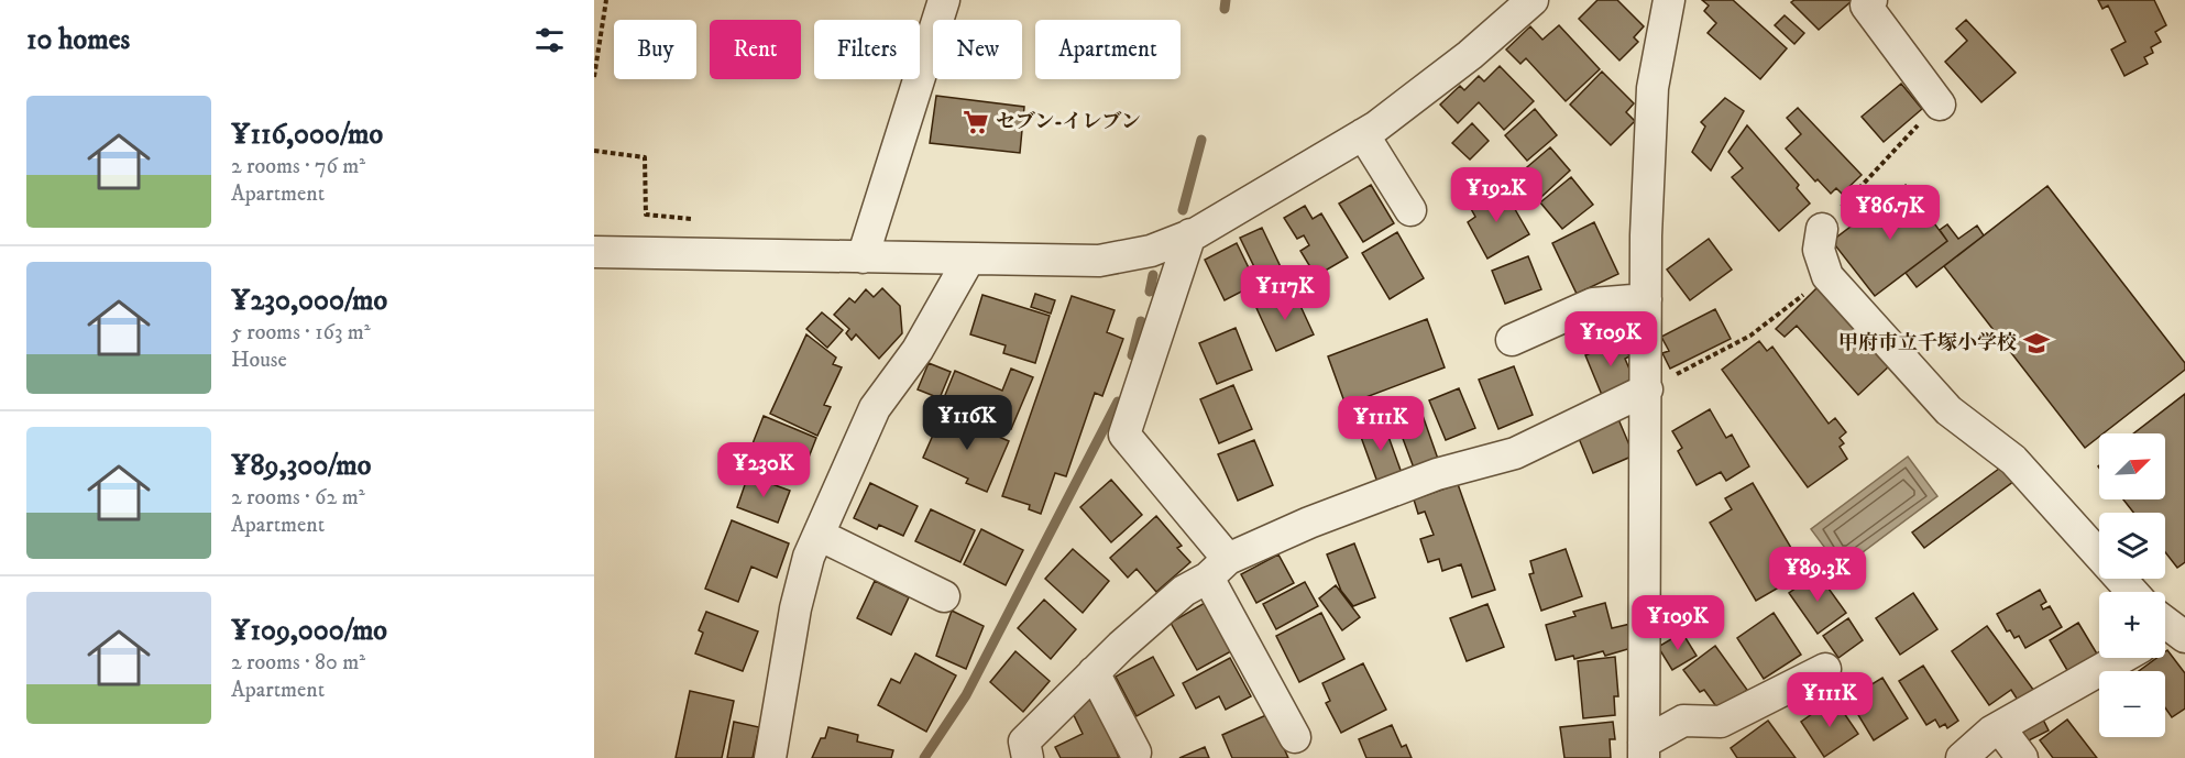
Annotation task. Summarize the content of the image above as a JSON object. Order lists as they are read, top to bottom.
{
  "places": {
    "supermarket": ["セブン-イレブン"],
    "school or university": ["甲府市立千塚小学校"]
  },
  "north": "top right",
  "page": {
    "heading": "10 homes",
    "chip": [
      "Buy",
      "Rent",
      "Filters",
      "New",
      "Apartment"
    ],
    "list": [
      {
        "name": "¥116,000/mo",
        "note": "2 rooms · 76 m² · Apartment"
      },
      {
        "name": "¥230,000/mo",
        "note": "5 rooms · 163 m² · House"
      },
      {
        "name": "¥89,300/mo",
        "note": "2 rooms · 62 m² · Apartment"
      },
      {
        "name": "¥109,000/mo",
        "note": "2 rooms · 80 m² · Apartment"
      }
    ],
    "price": [
      "¥192K",
      "¥86.7K",
      "¥117K",
      "¥109K",
      "¥116K",
      "¥111K",
      "¥230K",
      "¥89.3K",
      "¥109K",
      "¥111K"
    ],
    "map_buttons": ["+", "−"]
  }
}
